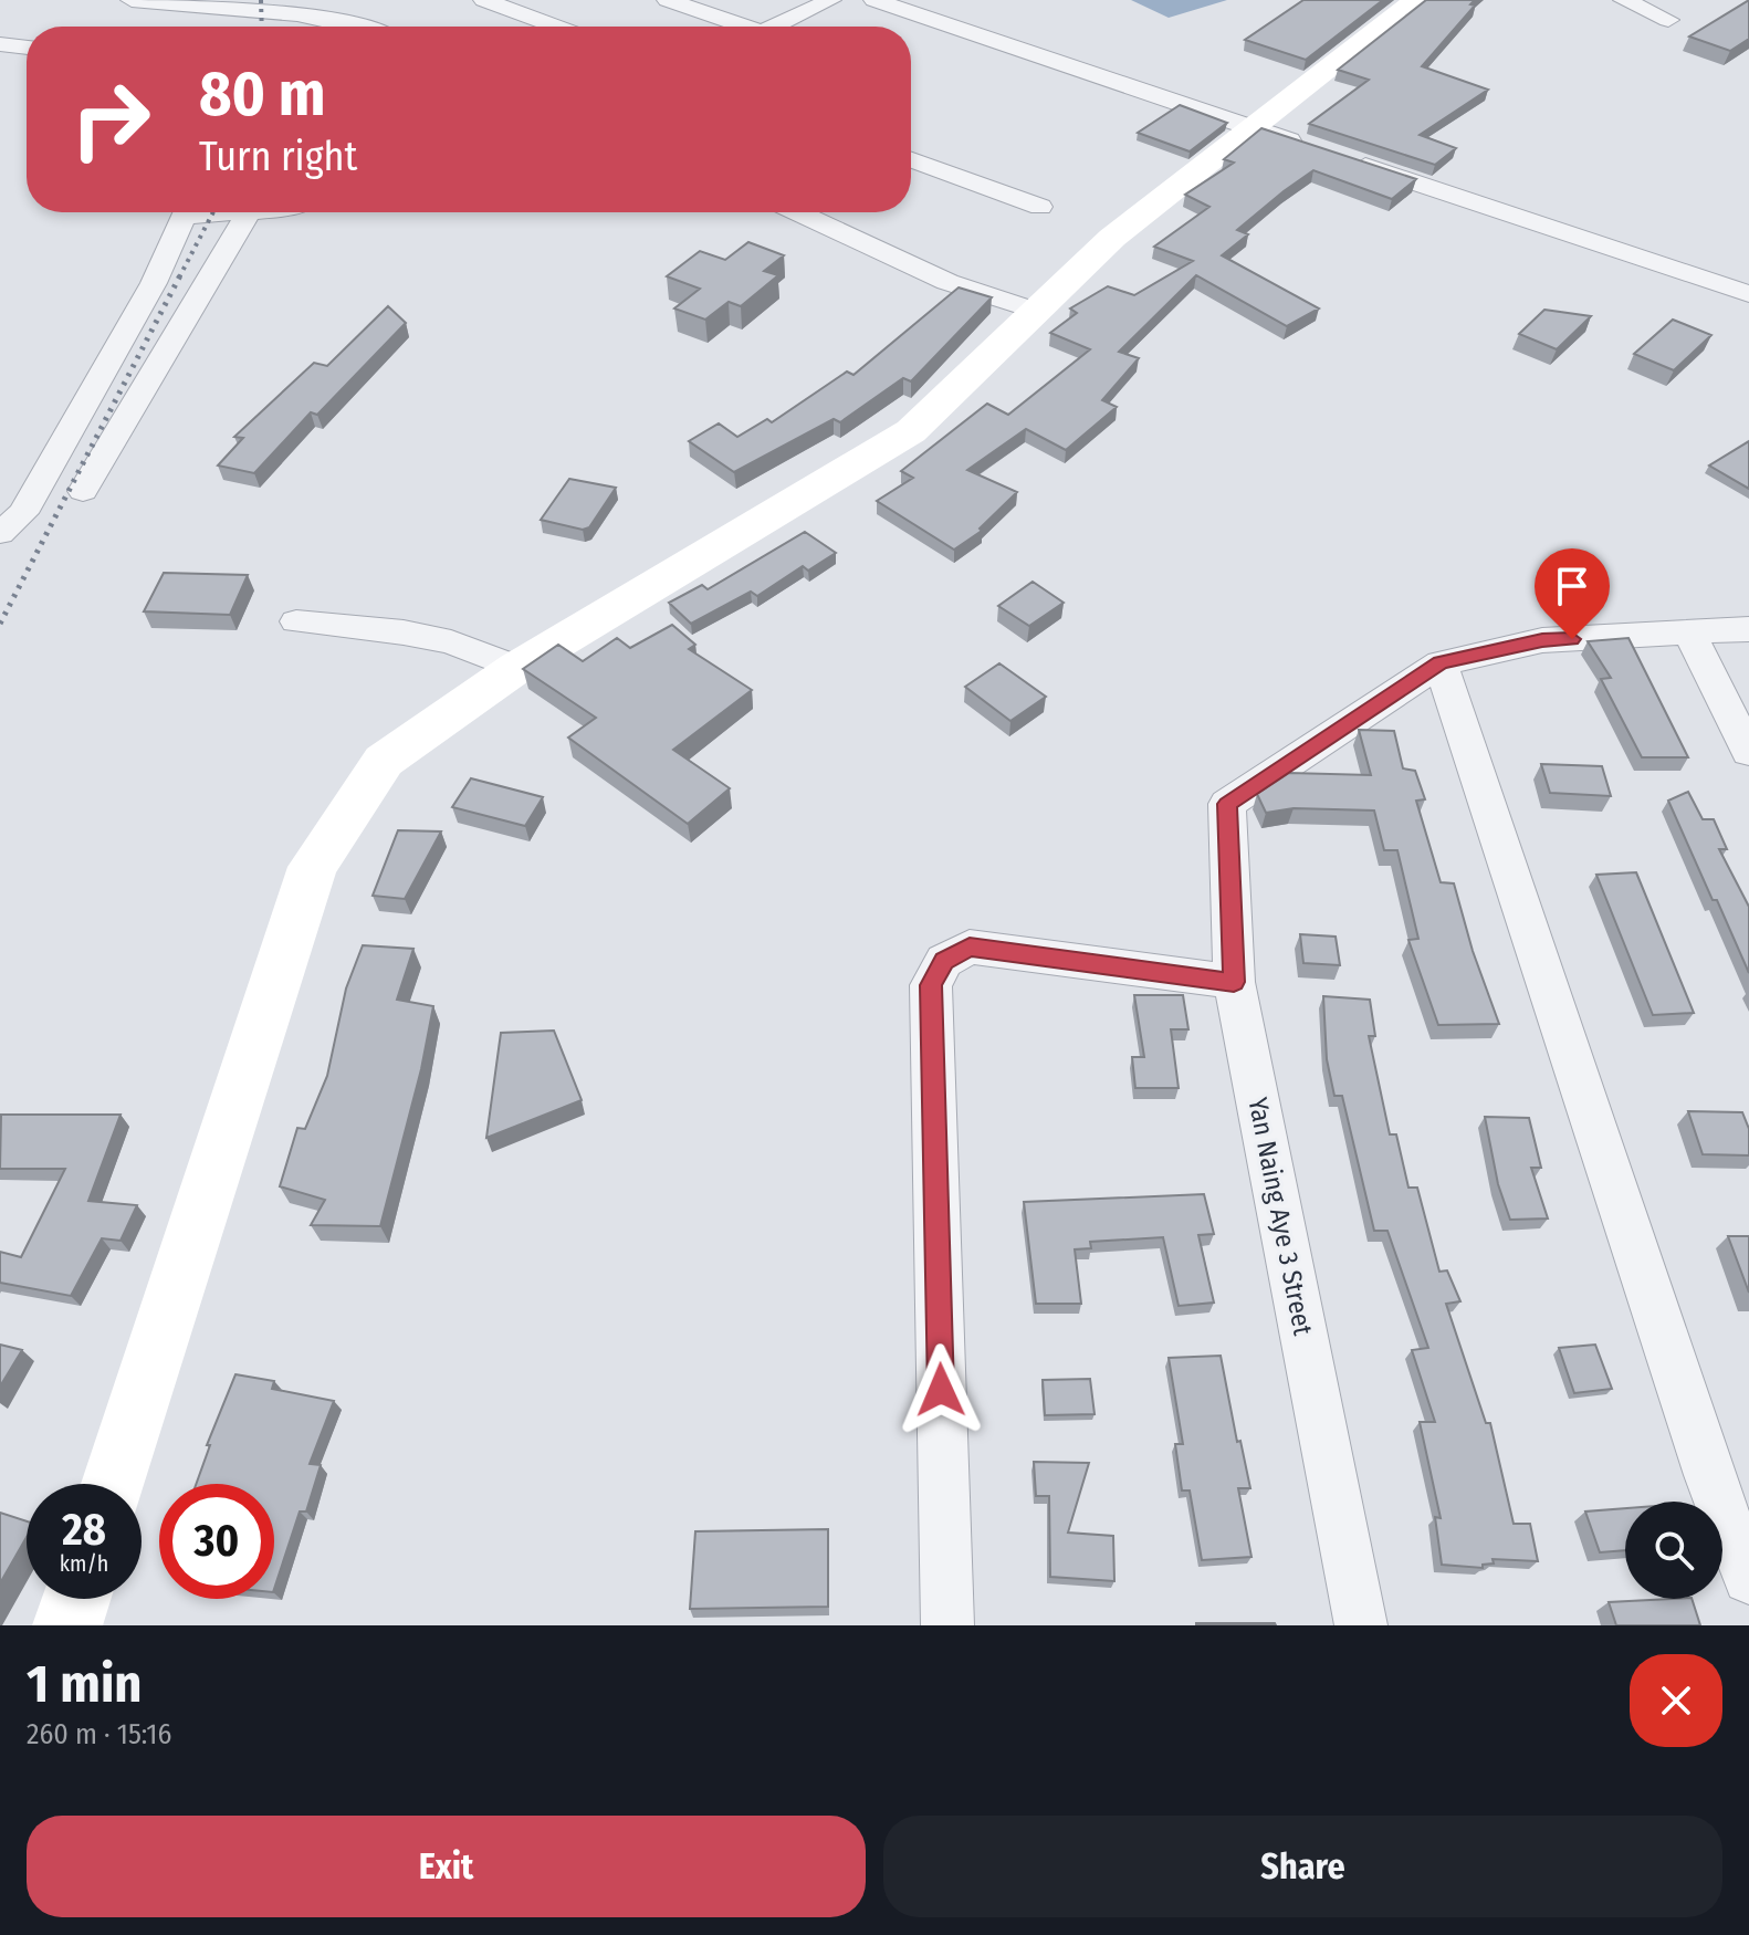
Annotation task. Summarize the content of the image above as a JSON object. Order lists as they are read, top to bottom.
{
  "streets": {
    "street": ["Yan Naing Aye 3 Street"]
  },
  "page": {
    "turn": ["80 m", "Turn right"],
    "speed": "28 km/h",
    "limit": "30",
    "heading": ["1 min", "260 m · 15:16"],
    "buttons": ["Exit", "Share"]
  }
}
